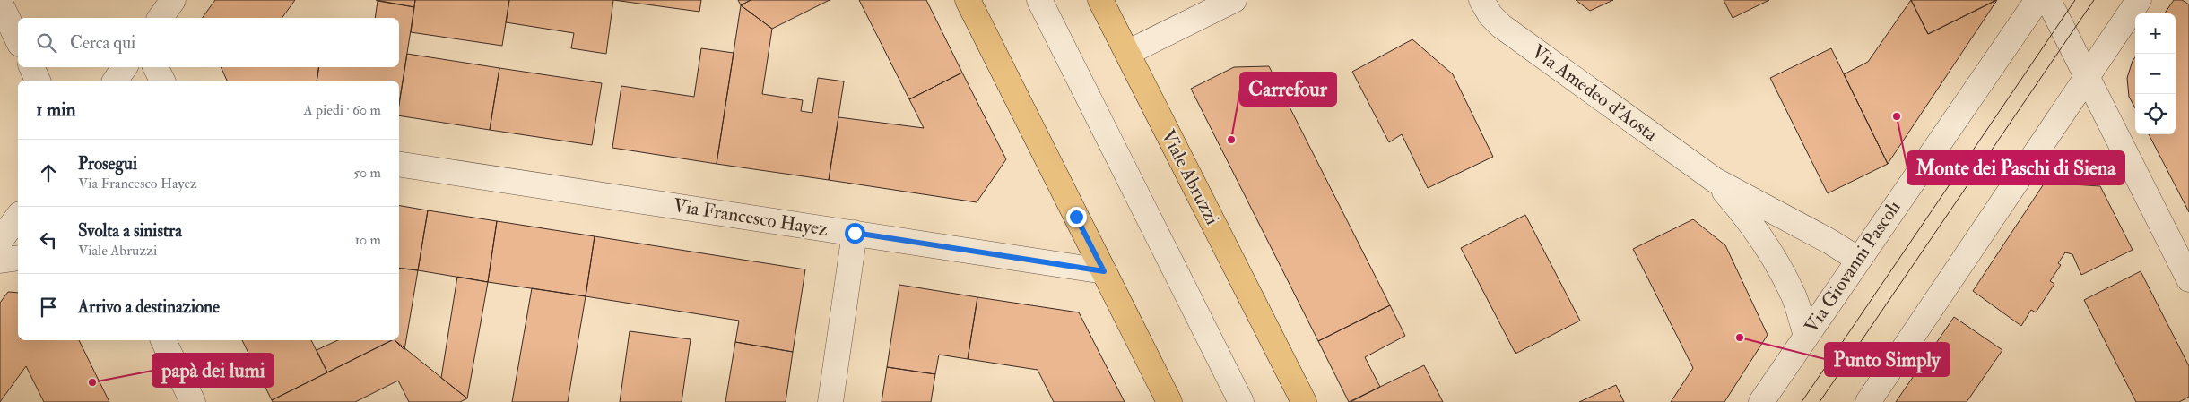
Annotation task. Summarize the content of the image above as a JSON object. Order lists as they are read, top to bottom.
{
  "streets": {
    "main road": ["Viale Abruzzi"],
    "street": ["Via Amedeo d'Aosta", "Via Francesco Hayez", "Via Giovanni Pascoli"]
  },
  "crossings": [
    ["Via Amedeo d'Aosta", "Via Giovanni Pascoli"]
  ],
  "places": [
    "Monte dei Paschi di Siena",
    "Carrefour",
    "Punto Simply",
    "papà dei lumi"
  ],
  "page": {
    "map_buttons": ["+", "−"],
    "search": "Cerca qui",
    "heading": ["1 min", "A piedi · 60 m"],
    "list": [
      ["Prosegui", "Via Francesco Hayez", "50 m"],
      ["Svolta a sinistra", "Viale Abruzzi", "10 m"],
      "Arrivo a destinazione"
    ]
  }
}
